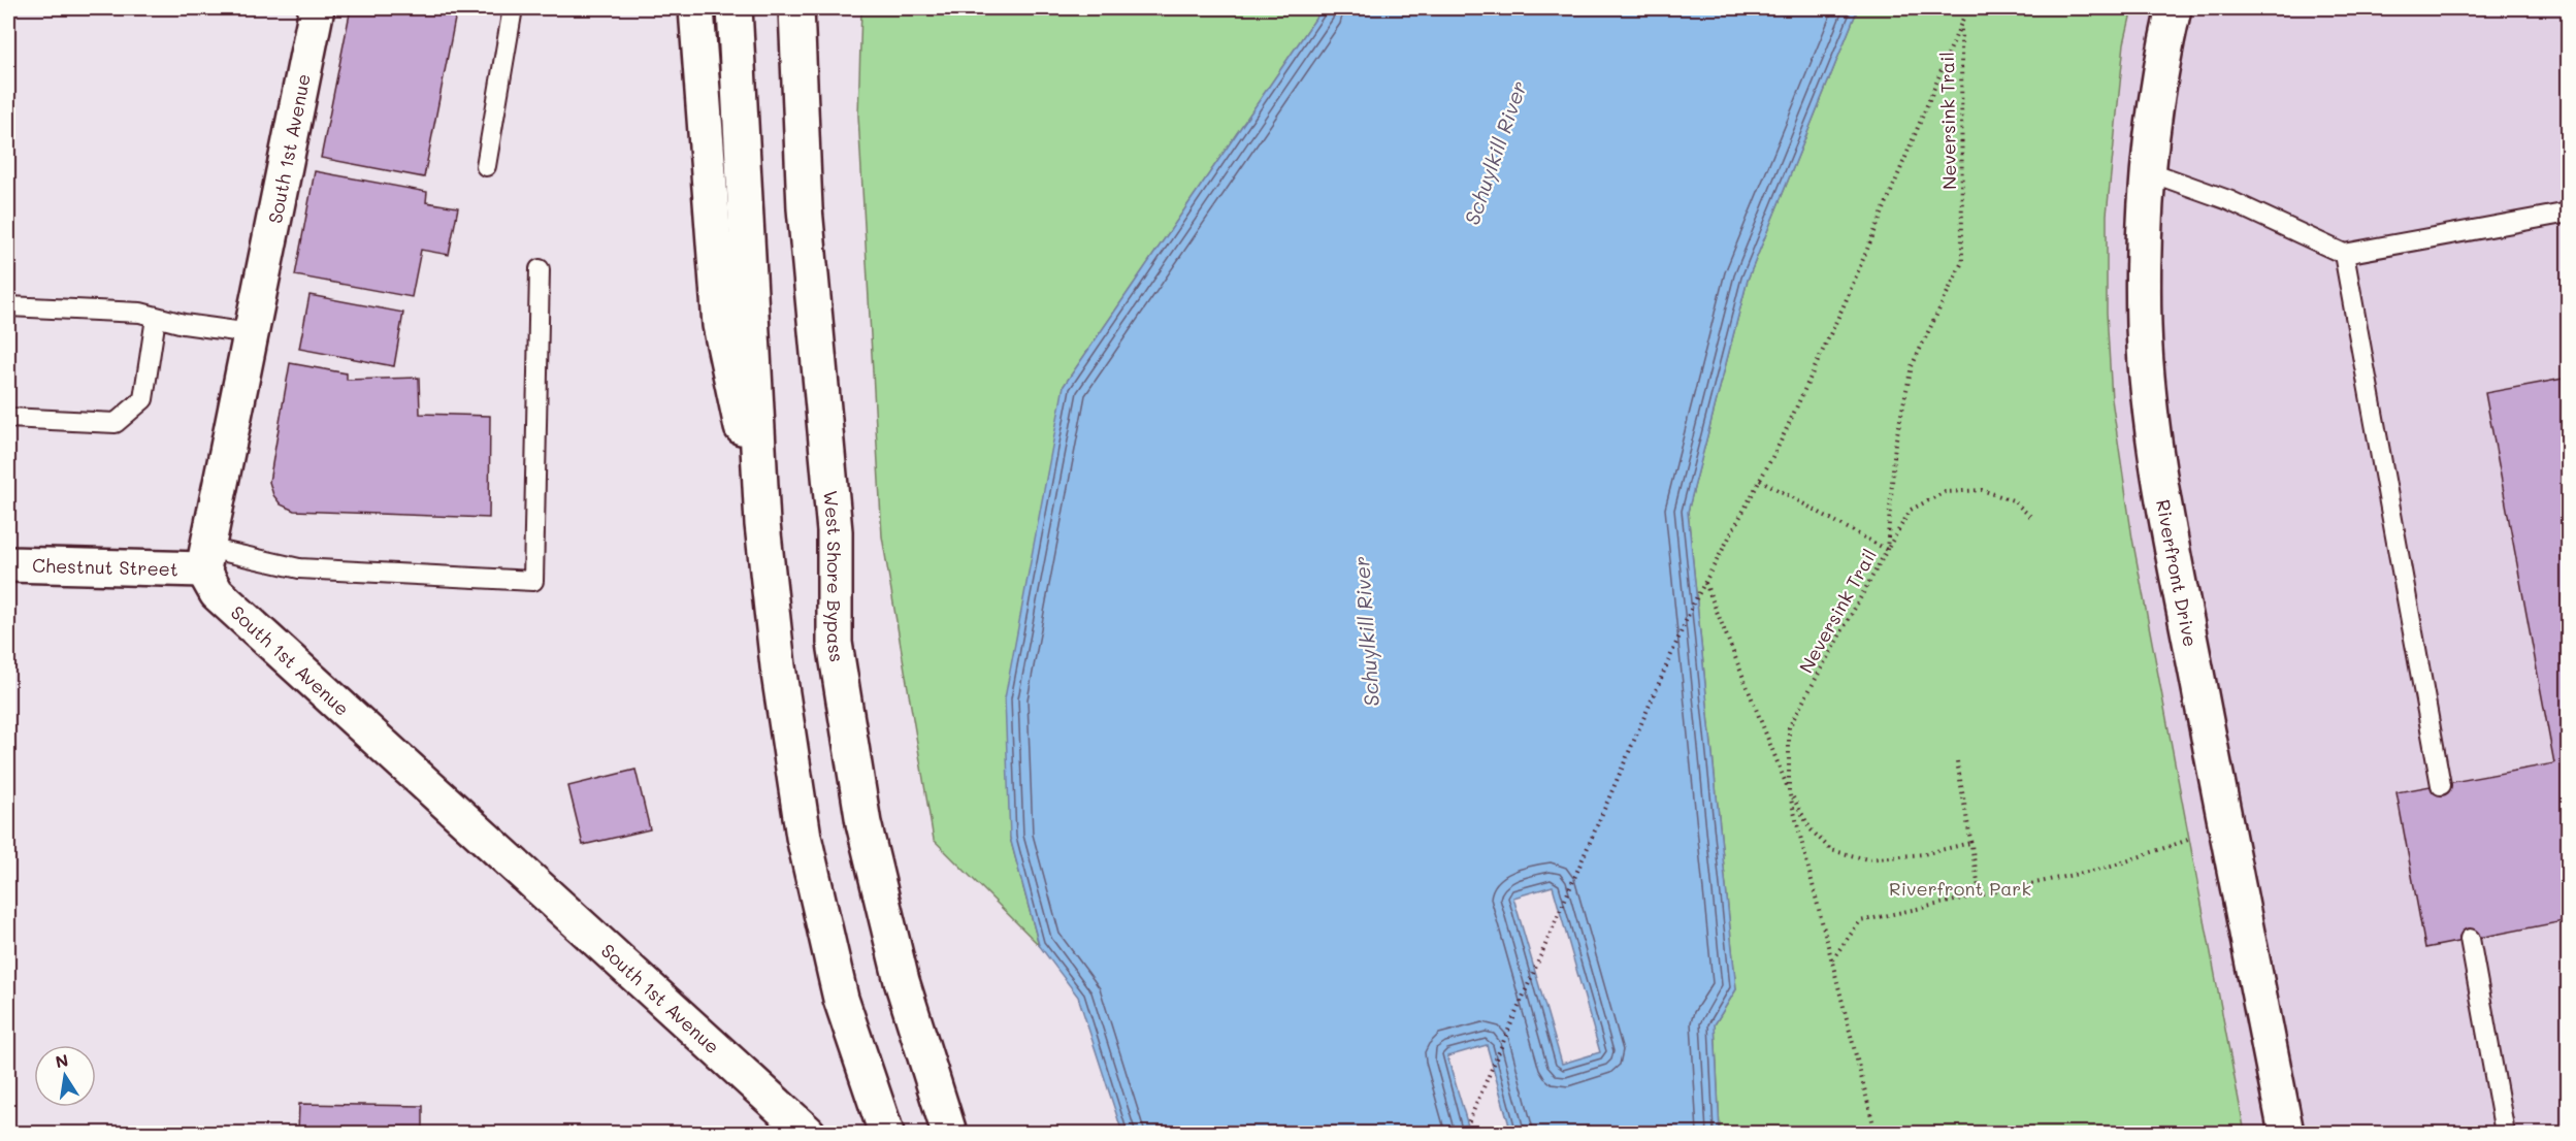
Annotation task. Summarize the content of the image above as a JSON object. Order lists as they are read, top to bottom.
{
  "streets": {
    "main road": [
      "South 1st Avenue",
      "Chestnut Street",
      "Riverfront Drive",
      "West Shore Bypass"
    ],
    "path": ["Neversink Trail"]
  },
  "crossings": [
    ["South 1st Avenue", "Chestnut Street"]
  ],
  "water": ["Schuylkill River"],
  "parks": ["Riverfront Park"],
  "north": "top"
}
